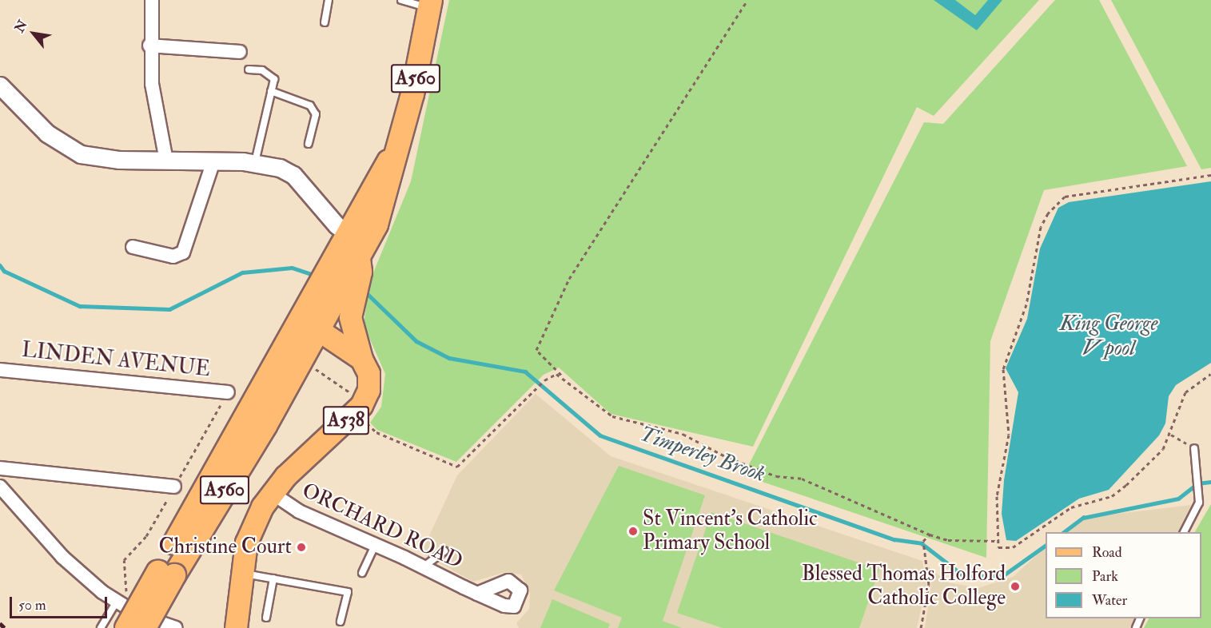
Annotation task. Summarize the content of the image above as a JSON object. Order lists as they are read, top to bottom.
{
  "streets": {
    "highway": ["A560"],
    "main road": ["A538"],
    "street": ["LINDEN AVENUE", "ORCHARD ROAD"]
  },
  "crossings": [
    ["A538", "ORCHARD ROAD"]
  ],
  "water": ["King George V pool", "Timperley Brook"],
  "places": ["St Vincent's Catholic Primary School", "Christine Court", "Blessed Thomas Holford Catholic College"],
  "legend": ["Road", "Park", "Water"],
  "scale_bar": "50 m",
  "north": "top left"
}
